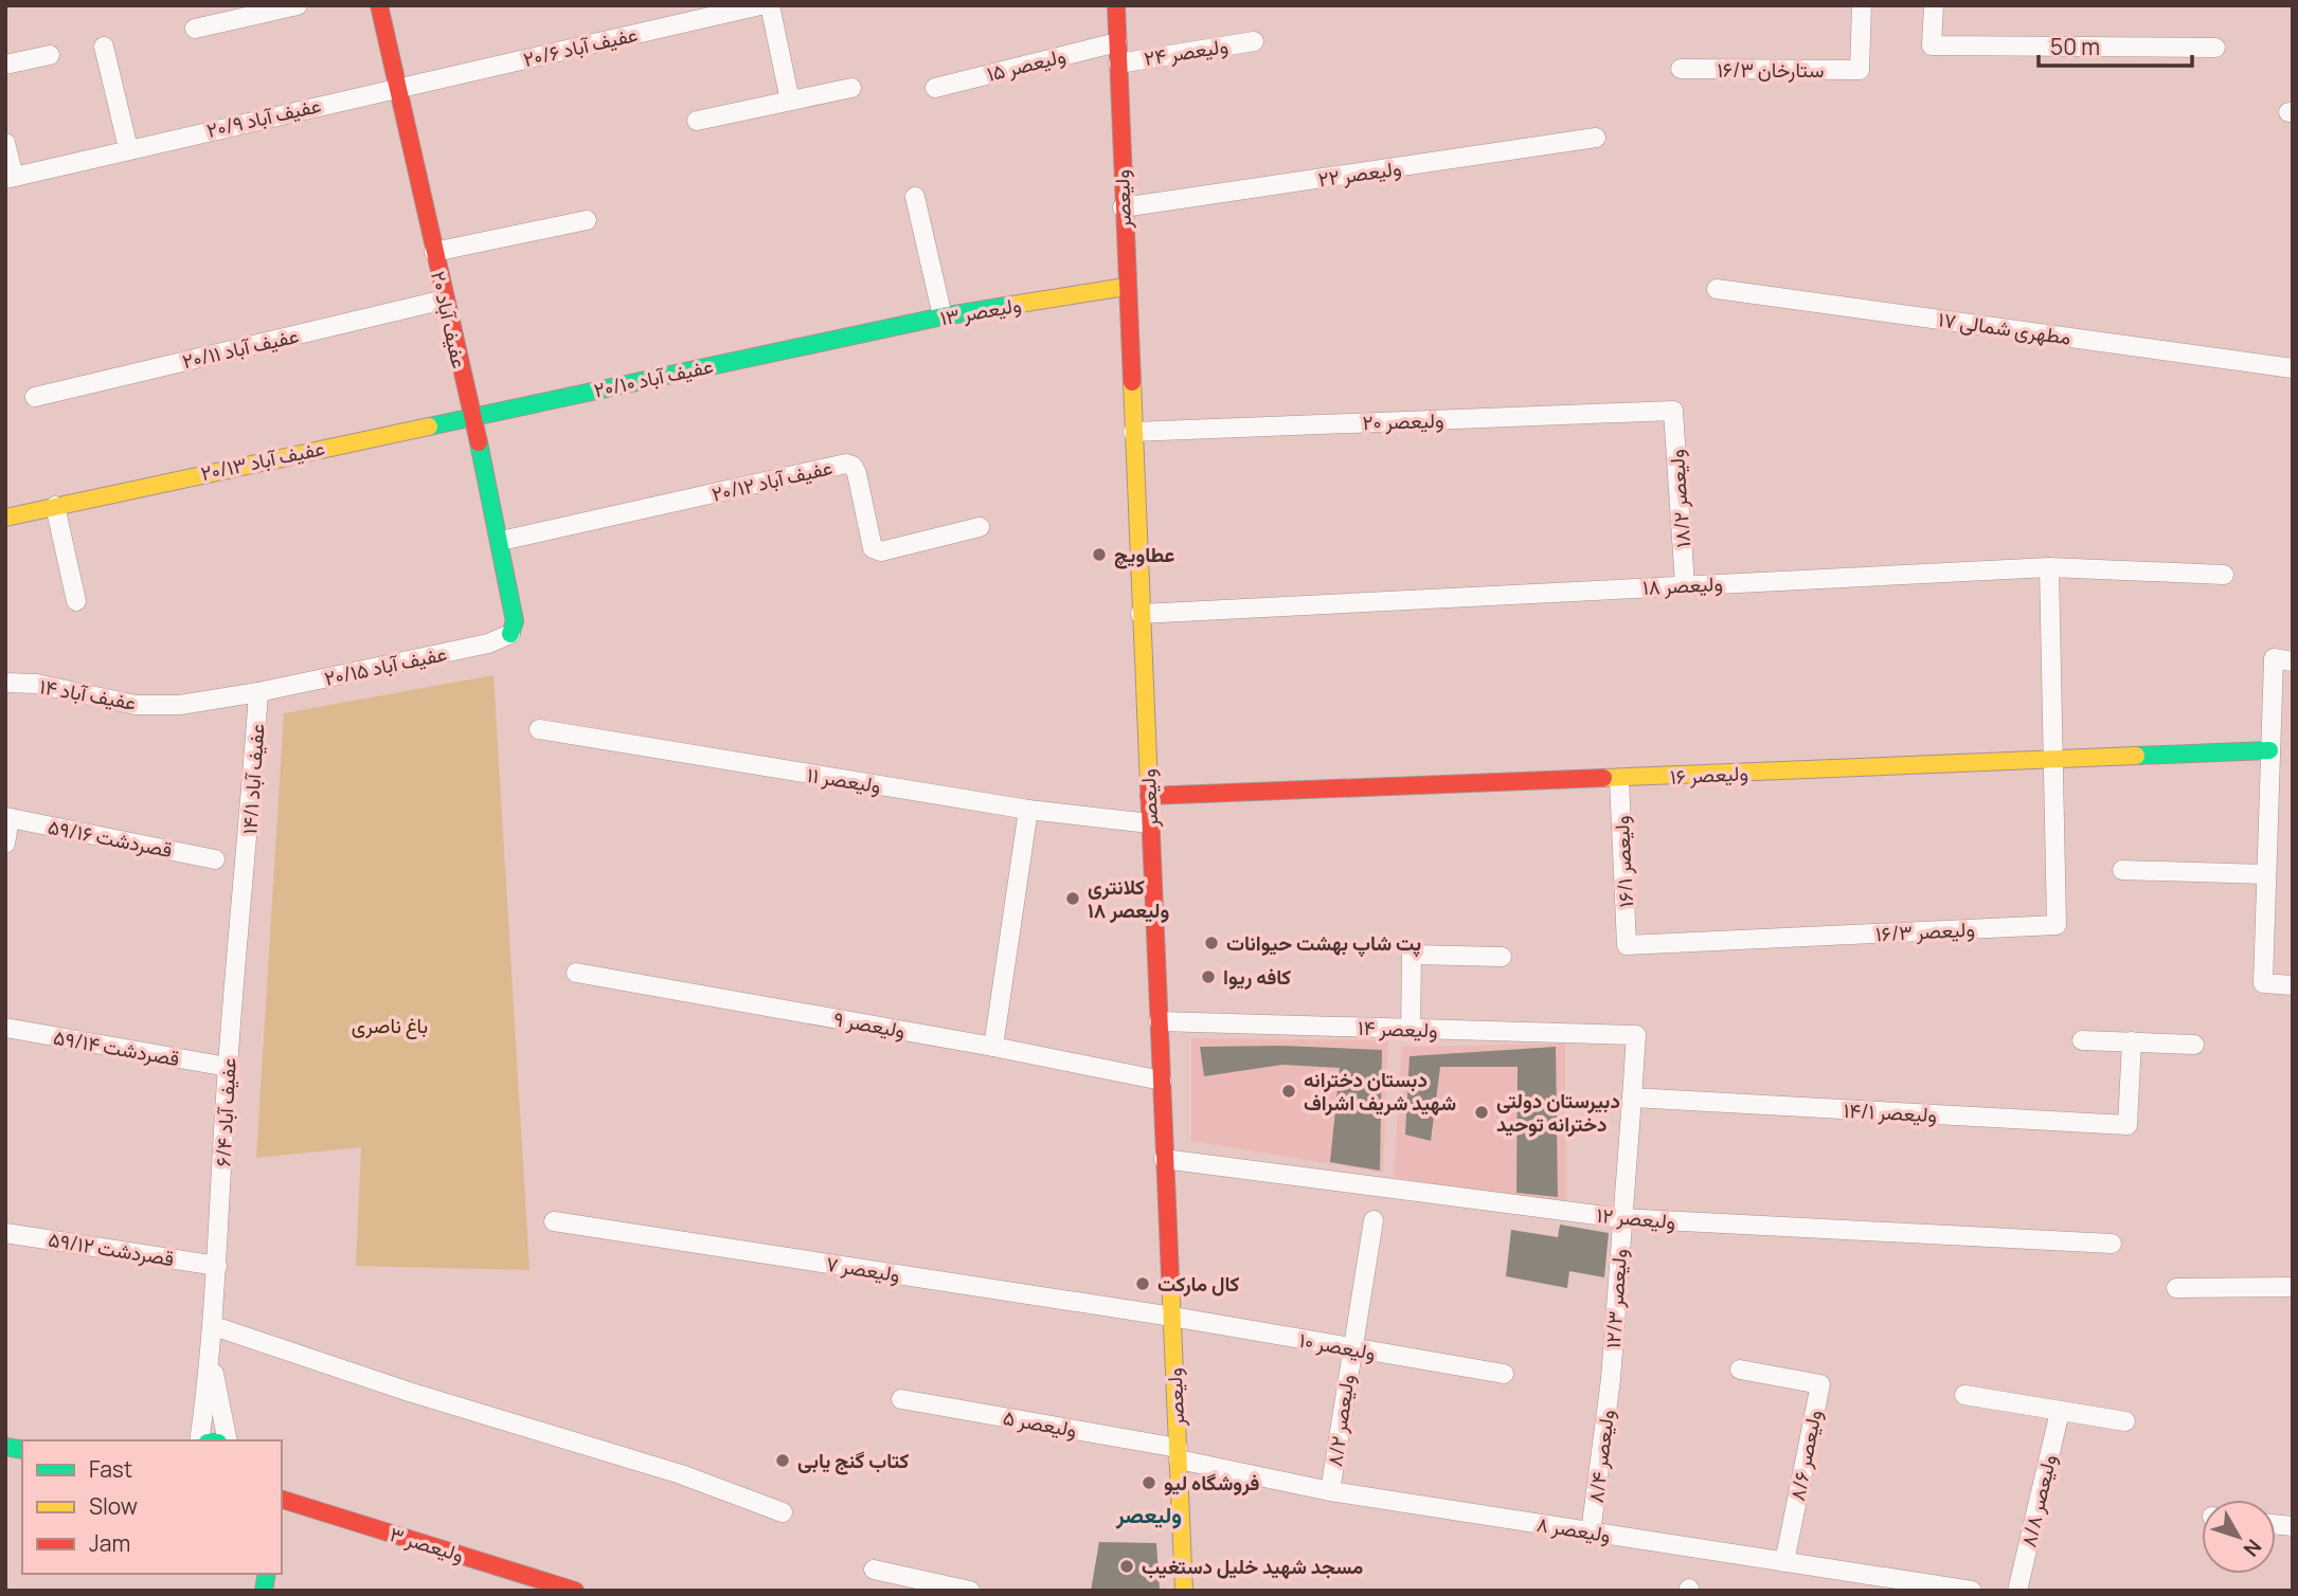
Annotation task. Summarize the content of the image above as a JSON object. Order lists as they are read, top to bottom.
{
  "streets": {
    "street": [
      "عفیف آباد ۲۰/۶",
      "۲۴ ولیعصر",
      "۱۵ ولیعصر",
      "۱۶/۳ ستارخان",
      "عفیف آباد ۲۰/۹",
      "۲۲ ولیعصر",
      "ولیعصر",
      "۱۳ ولیعصر",
      "عفیف آباد ۲۰",
      "۱۷ مطهری شمالی",
      "عفیف آباد ۲۰/۱۱",
      "عفیف آباد ۲۰/۱۰",
      "۲۰ ولیعصر",
      "عفیف آباد ۲۰/۱۳",
      "عفیف آباد ۲۰/۱۲",
      "۱۸/۲ ولیعصر",
      "۱۸ ولیعصر",
      "عفیف آباد ۲۰/۱۵",
      "عفیف آباد ۱۴",
      "۱۶ ولیعصر",
      "عفیف آباد ۱۴/۱",
      "۱۱ ولیعصر",
      "۵۹/۱۶ قصردشت",
      "۱۶/۱ ولیعصر",
      "۱۶/۳ ولیعصر",
      "۹ ولیعصر",
      "۱۴ ولیعصر",
      "۵۹/۱۴ قصردشت",
      "عفیف آباد ۶/۴",
      "۱۴/۱ ولیعصر",
      "۱۲ ولیعصر",
      "۵۹/۱۲ قصردشت",
      "۷ ولیعصر",
      "۱۲/۳ ولیعصر",
      "۱۰ ولیعصر",
      "۸/۲ ولیعصر",
      "۵ ولیعصر",
      "۸/۶ ولیعصر",
      "۸/۴ ولیعصر",
      "۸/۸ ولیعصر",
      "۸ ولیعصر",
      "۳ ولیعصر"
    ]
  },
  "crossings": [
    ["عفیف آباد ۲۰/۶", "عفیف آباد ۲۰/۹"],
    ["عفیف آباد ۲۰/۶", "عفیف آباد ۲۰"],
    ["۲۴ ولیعصر", "ولیعصر"],
    ["۱۵ ولیعصر", "ولیعصر"],
    ["عفیف آباد ۲۰/۹", "عفیف آباد ۲۰"],
    ["۲۲ ولیعصر", "ولیعصر"],
    ["ولیعصر", "۱۳ ولیعصر"],
    ["ولیعصر", "۲۰ ولیعصر"],
    ["ولیعصر", "۱۸ ولیعصر"],
    ["ولیعصر", "۱۶ ولیعصر"],
    ["ولیعصر", "۱۱ ولیعصر"],
    ["ولیعصر", "۹ ولیعصر"],
    ["ولیعصر", "۱۴ ولیعصر"],
    ["ولیعصر", "۱۲ ولیعصر"],
    ["ولیعصر", "۷ ولیعصر"],
    ["ولیعصر", "۱۰ ولیعصر"],
    ["ولیعصر", "۵ ولیعصر"],
    ["ولیعصر", "۸ ولیعصر"],
    ["۱۳ ولیعصر", "عفیف آباد ۲۰/۱۰"],
    ["عفیف آباد ۲۰", "عفیف آباد ۲۰/۱۱"],
    ["عفیف آباد ۲۰", "عفیف آباد ۲۰/۱۰"],
    ["عفیف آباد ۲۰", "عفیف آباد ۲۰/۱۳"],
    ["عفیف آباد ۲۰", "عفیف آباد ۲۰/۱۲"],
    ["عفیف آباد ۲۰", "عفیف آباد ۲۰/۱۵"],
    ["عفیف آباد ۲۰/۱۰", "عفیف آباد ۲۰/۱۳"],
    ["۲۰ ولیعصر", "۱۸/۲ ولیعصر"],
    ["۱۸/۲ ولیعصر", "۱۸ ولیعصر"],
    ["عفیف آباد ۲۰/۱۵", "عفیف آباد ۱۴"],
    ["عفیف آباد ۲۰/۱۵", "عفیف آباد ۱۴/۱"],
    ["عفیف آباد ۱۴", "عفیف آباد ۱۴/۱"],
    ["۱۶ ولیعصر", "۱۶/۱ ولیعصر"],
    ["۱۶ ولیعصر", "۱۶/۳ ولیعصر"],
    ["عفیف آباد ۱۴/۱", "عفیف آباد ۶/۴"],
    ["۱۶/۱ ولیعصر", "۱۶/۳ ولیعصر"],
    ["۱۴ ولیعصر", "۱۴/۱ ولیعصر"],
    ["۱۴ ولیعصر", "۱۲/۳ ولیعصر"],
    ["۵۹/۱۴ قصردشت", "عفیف آباد ۶/۴"],
    ["عفیف آباد ۶/۴", "۵۹/۱۲ قصردشت"],
    ["۱۴/۱ ولیعصر", "۱۲/۳ ولیعصر"],
    ["۱۲ ولیعصر", "۱۲/۳ ولیعصر"],
    ["۷ ولیعصر", "۱۰ ولیعصر"],
    ["۱۲/۳ ولیعصر", "۸/۴ ولیعصر"],
    ["۱۰ ولیعصر", "۸/۲ ولیعصر"],
    ["۸/۲ ولیعصر", "۸ ولیعصر"],
    ["۵ ولیعصر", "۸ ولیعصر"],
    ["۸/۶ ولیعصر", "۸ ولیعصر"],
    ["۸/۴ ولیعصر", "۸ ولیعصر"]
  ],
  "districts": ["ولیعصر"],
  "parks": ["باغ ناصری"],
  "places": [
    "عطاویچ",
    "کلانتری ۱۸ ولیعصر",
    "پت شاپ بهشت حیوانات",
    "کافه ریوا",
    "دبستان دخترانه شهید شریف اشراف",
    "دبیرستان دولتی دخترانه توحید",
    "کال مارکت",
    "کتاب گنج یابی",
    "فروشگاه لیو",
    "مسجد شهید خلیل دستغیب"
  ],
  "legend": ["Fast", "Slow", "Jam"],
  "scale_bar": "50 m",
  "north": "bottom right"
}
